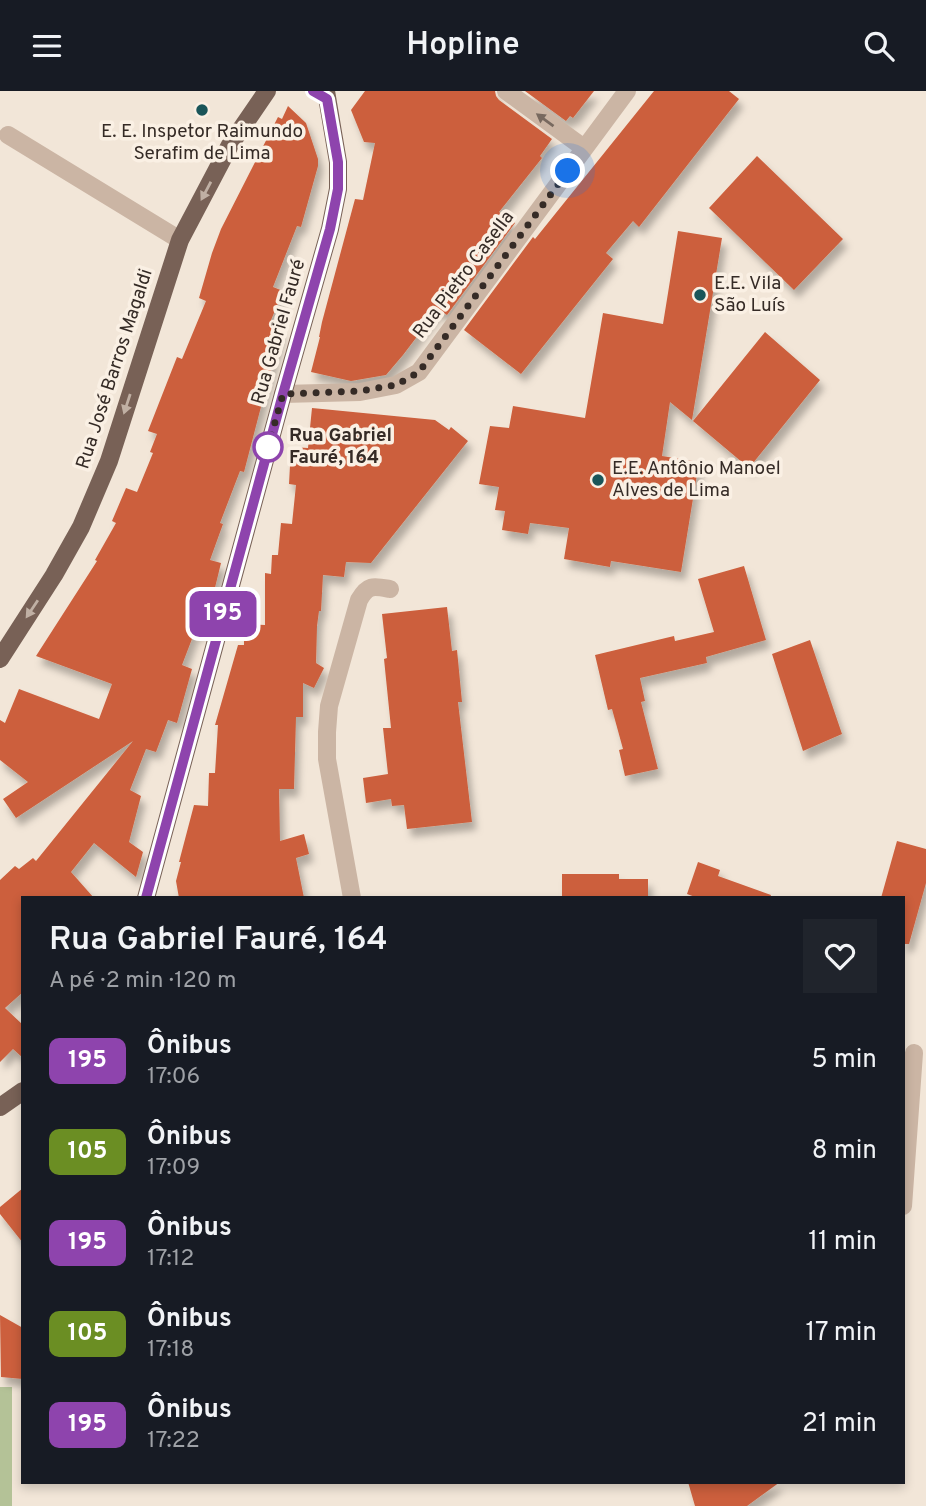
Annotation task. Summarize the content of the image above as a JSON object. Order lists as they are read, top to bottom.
{
  "streets": {
    "main road": ["Rua Gabriel Fauré", "Rua José Barros Magaldi"],
    "street": ["Rua Pietro Casella"]
  },
  "crossings": [
    ["Rua Pietro Casella", "Rua Gabriel Fauré"]
  ],
  "one_way": ["Rua José Barros Magaldi"],
  "places": [
    "E. E. Inspetor Raimundo Serafim de Lima",
    "E.E. Vila São Luís",
    "Rua Gabriel Fauré, 164",
    "E.E. Antônio Manoel Alves de Lima"
  ],
  "lines": ["bus line 195"],
  "page": {
    "header": "Hopline",
    "on_map": "195",
    "heading": ["Rua Gabriel Fauré, 164", "A pé · 2 min · 120 m"],
    "list": [
      {
        "mark": "195",
        "name": "Ônibus",
        "note": "17:06",
        "value": "5 min"
      },
      {
        "mark": "105",
        "name": "Ônibus",
        "note": "17:09",
        "value": "8 min"
      },
      {
        "mark": "195",
        "name": "Ônibus",
        "note": "17:12",
        "value": "11 min"
      },
      {
        "mark": "105",
        "name": "Ônibus",
        "note": "17:18",
        "value": "17 min"
      },
      {
        "mark": "195",
        "name": "Ônibus",
        "note": "17:22",
        "value": "21 min"
      }
    ]
  }
}
